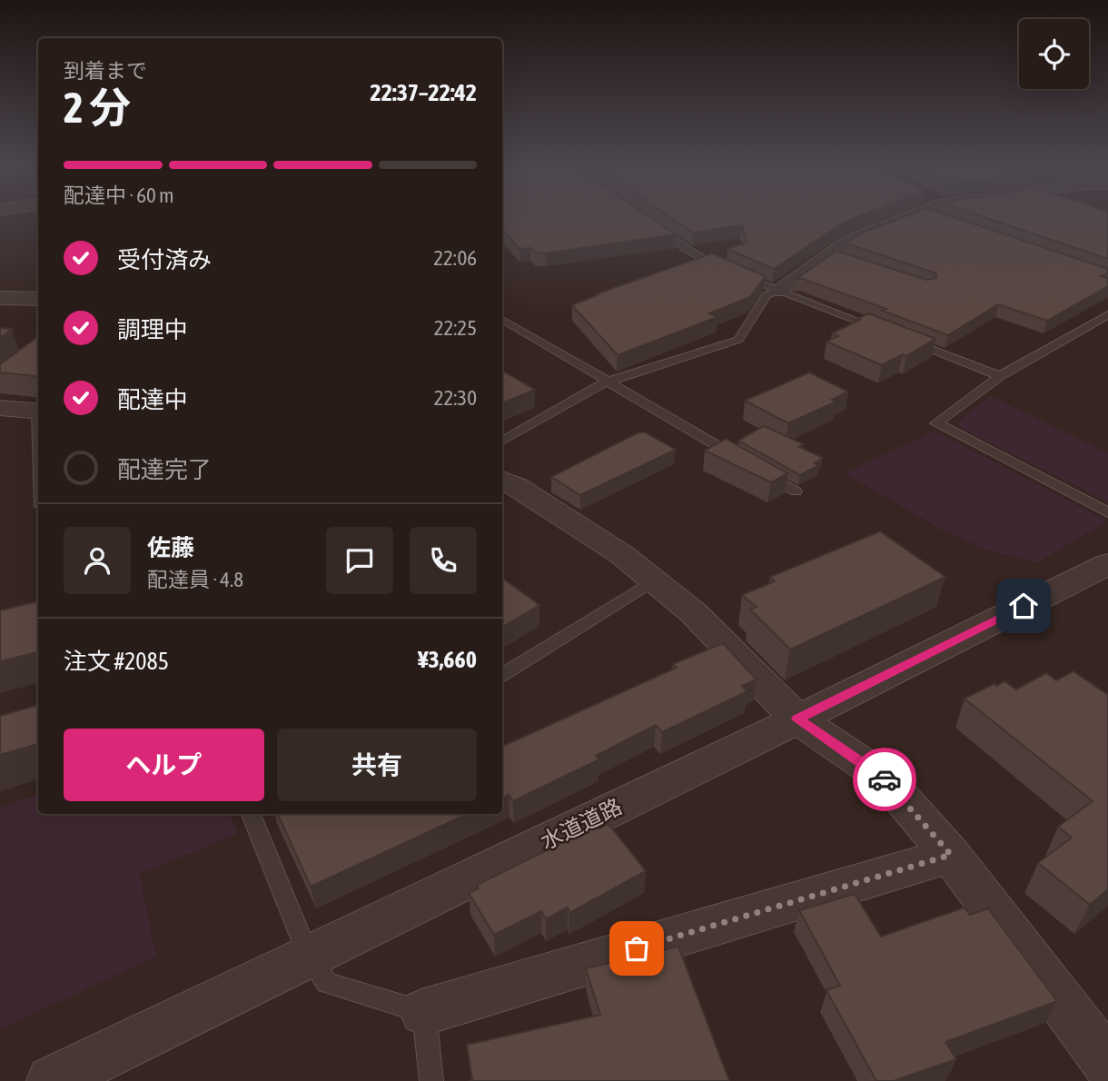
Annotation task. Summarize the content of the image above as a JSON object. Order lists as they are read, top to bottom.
{
  "streets": {
    "street": ["水道道路"]
  },
  "page": {
    "heading": ["2 分", "到着まで", "22:37–22:42"],
    "panel": [
      "佐藤",
      "配達員 · 4.8",
      "注文 #2085",
      "¥3,660"
    ],
    "bar": "配達中 · 60 m",
    "list": [
      ["受付済み", "22:06"],
      ["調理中", "22:25"],
      ["配達中", "22:30"],
      "配達完了"
    ],
    "buttons": ["ヘルプ", "共有"]
  }
}
